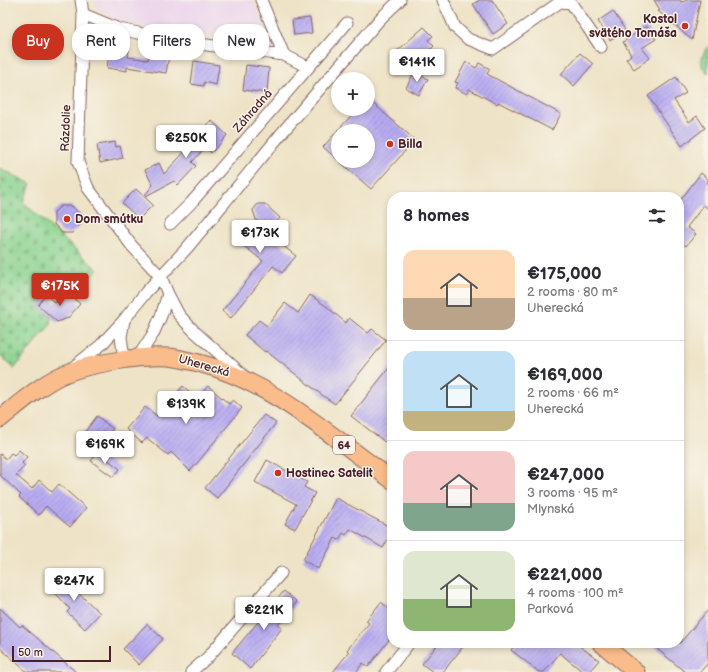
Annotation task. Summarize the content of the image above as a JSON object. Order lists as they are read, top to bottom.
{
  "streets": {
    "main road": ["Uherecká", "64"],
    "street": ["Záhradná", "Rázdolie"]
  },
  "places": [
    "Kostol svätého Tomáša",
    "Billa",
    "Dom smútku",
    "Hostinec Satelit"
  ],
  "scale_bar": "50 m",
  "page": {
    "chip": [
      "Buy",
      "Rent",
      "Filters",
      "New"
    ],
    "price": [
      "€141K",
      "€250K",
      "€173K",
      "€175K",
      "€139K",
      "€169K",
      "€247K",
      "€221K"
    ],
    "map_buttons": ["+", "−"],
    "heading": "8 homes",
    "list": [
      {
        "name": "€175,000",
        "note": "2 rooms · 80 m² · Uherecká"
      },
      {
        "name": "€169,000",
        "note": "2 rooms · 66 m² · Uherecká"
      },
      {
        "name": "€247,000",
        "note": "3 rooms · 95 m² · Mlynská"
      },
      {
        "name": "€221,000",
        "note": "4 rooms · 100 m² · Parková"
      }
    ],
    "scale": "50 m"
  }
}
